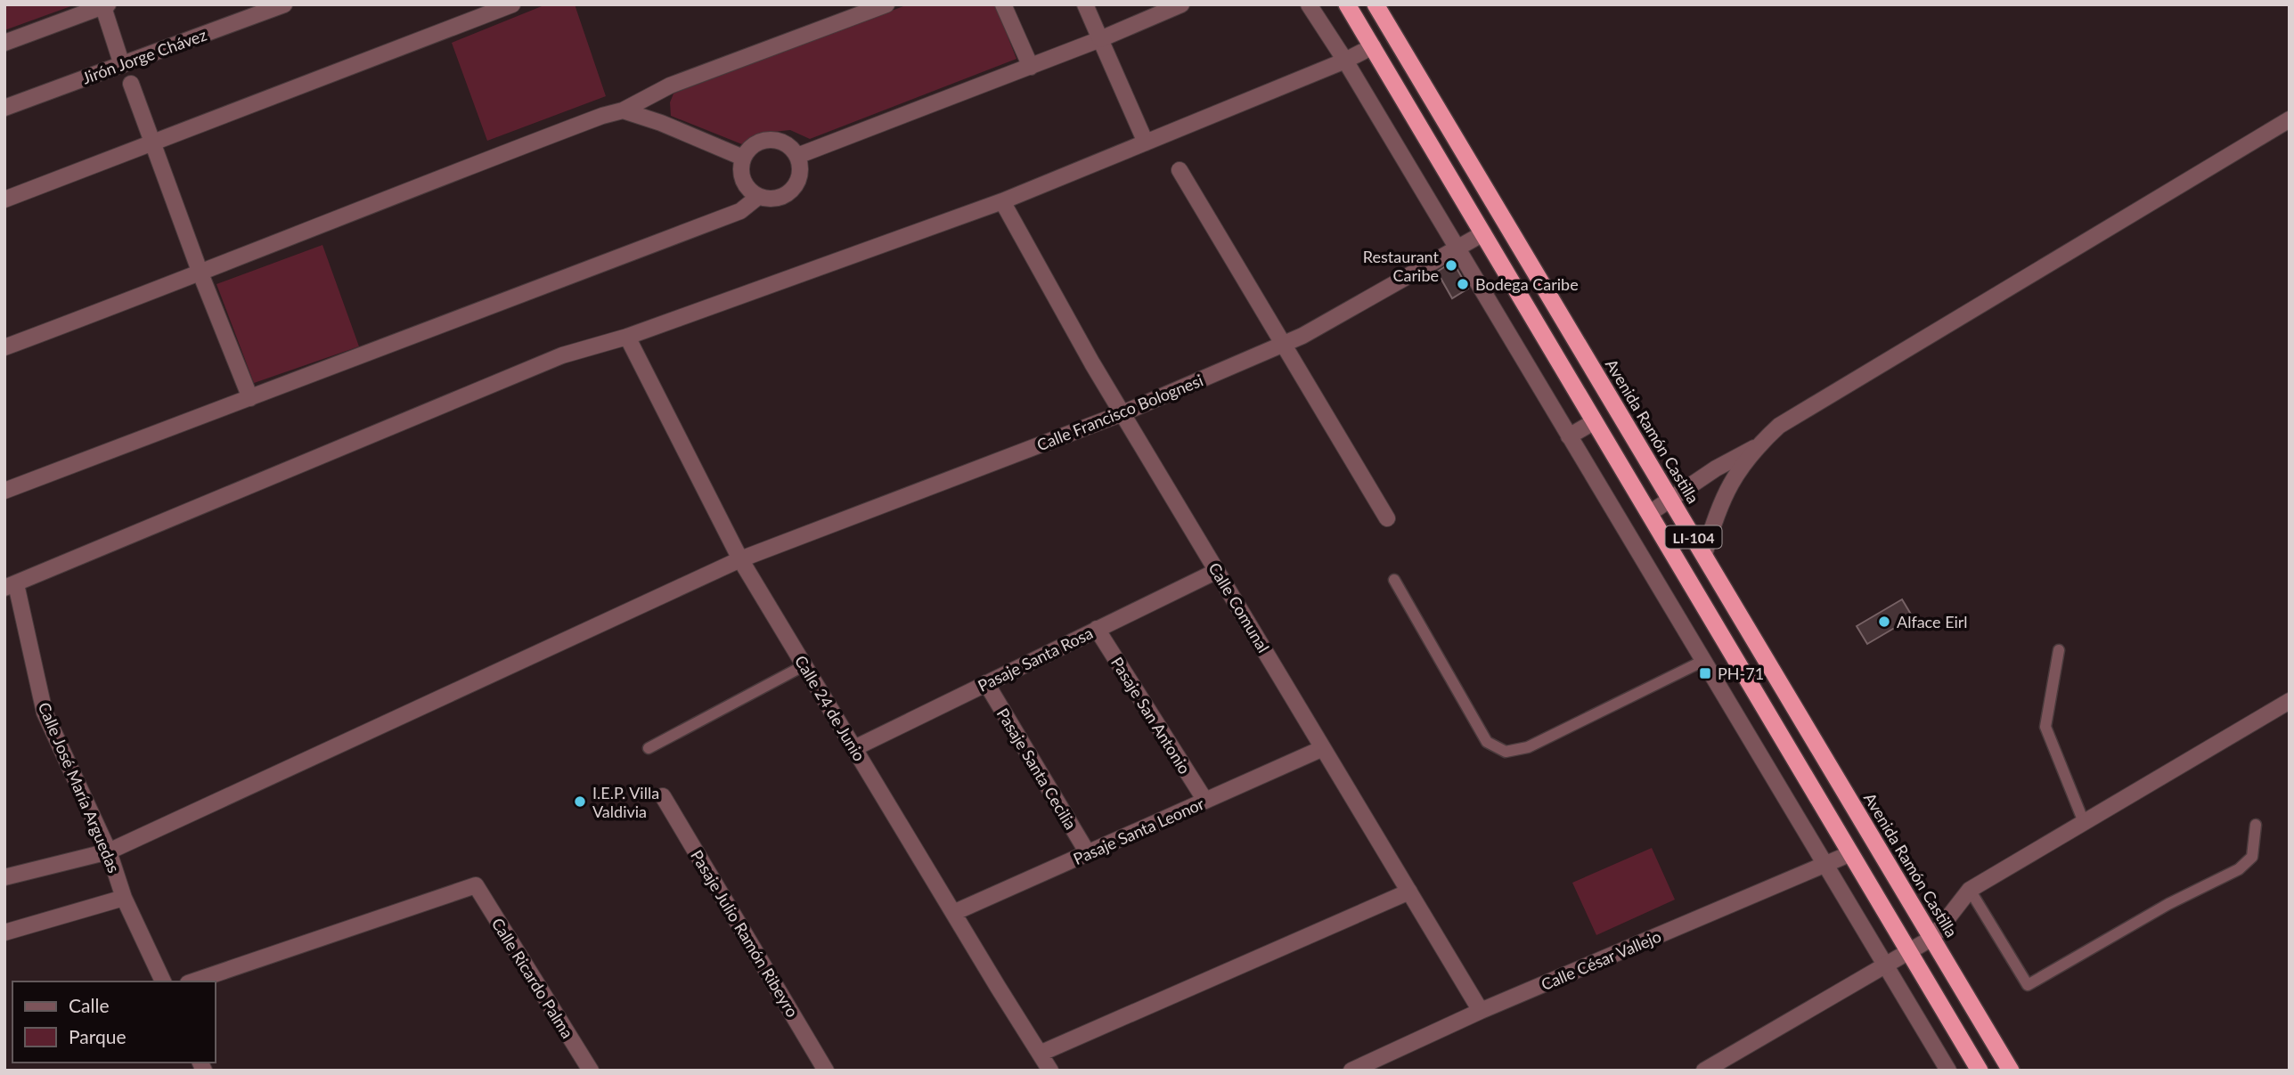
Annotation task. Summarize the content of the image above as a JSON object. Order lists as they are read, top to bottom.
{
  "streets": {
    "highway": ["Avenida Ramón Castilla", "LI-104"],
    "street": [
      "Jirón Jorge Chávez",
      "Calle Francisco Bolognesi",
      "Calle Comunal",
      "Pasaje Santa Rosa",
      "Calle 24 de Junio",
      "Pasaje San Antonio",
      "Pasaje Santa Cecilia",
      "Calle José María Arguedas",
      "Pasaje Santa Leonor",
      "Pasaje Julio Ramón Ribeyro",
      "Calle César Vallejo",
      "Calle Ricardo Palma"
    ]
  },
  "crossings": [
    ["Calle Francisco Bolognesi", "LI-104"],
    ["Calle Francisco Bolognesi", "Calle Comunal"],
    ["Calle Francisco Bolognesi", "Calle 24 de Junio"],
    ["Calle Francisco Bolognesi", "Calle José María Arguedas"],
    ["LI-104", "Calle César Vallejo"],
    ["Calle Comunal", "Pasaje Santa Rosa"],
    ["Calle Comunal", "Pasaje Santa Leonor"],
    ["Calle Comunal", "Calle César Vallejo"],
    ["Pasaje Santa Rosa", "Calle 24 de Junio"],
    ["Pasaje Santa Rosa", "Pasaje San Antonio"],
    ["Pasaje Santa Rosa", "Pasaje Santa Cecilia"],
    ["Calle 24 de Junio", "Pasaje Santa Leonor"],
    ["Pasaje San Antonio", "Pasaje Santa Leonor"],
    ["Pasaje Santa Cecilia", "Pasaje Santa Leonor"]
  ],
  "places": {
    "other": [
      "Restaurant Caribe",
      "Bodega Caribe",
      "Alface Eirl",
      "I.E.P. Villa Valdivia"
    ],
    "transit": ["PH-71"]
  },
  "legend": ["Calle", "Parque"]
}
